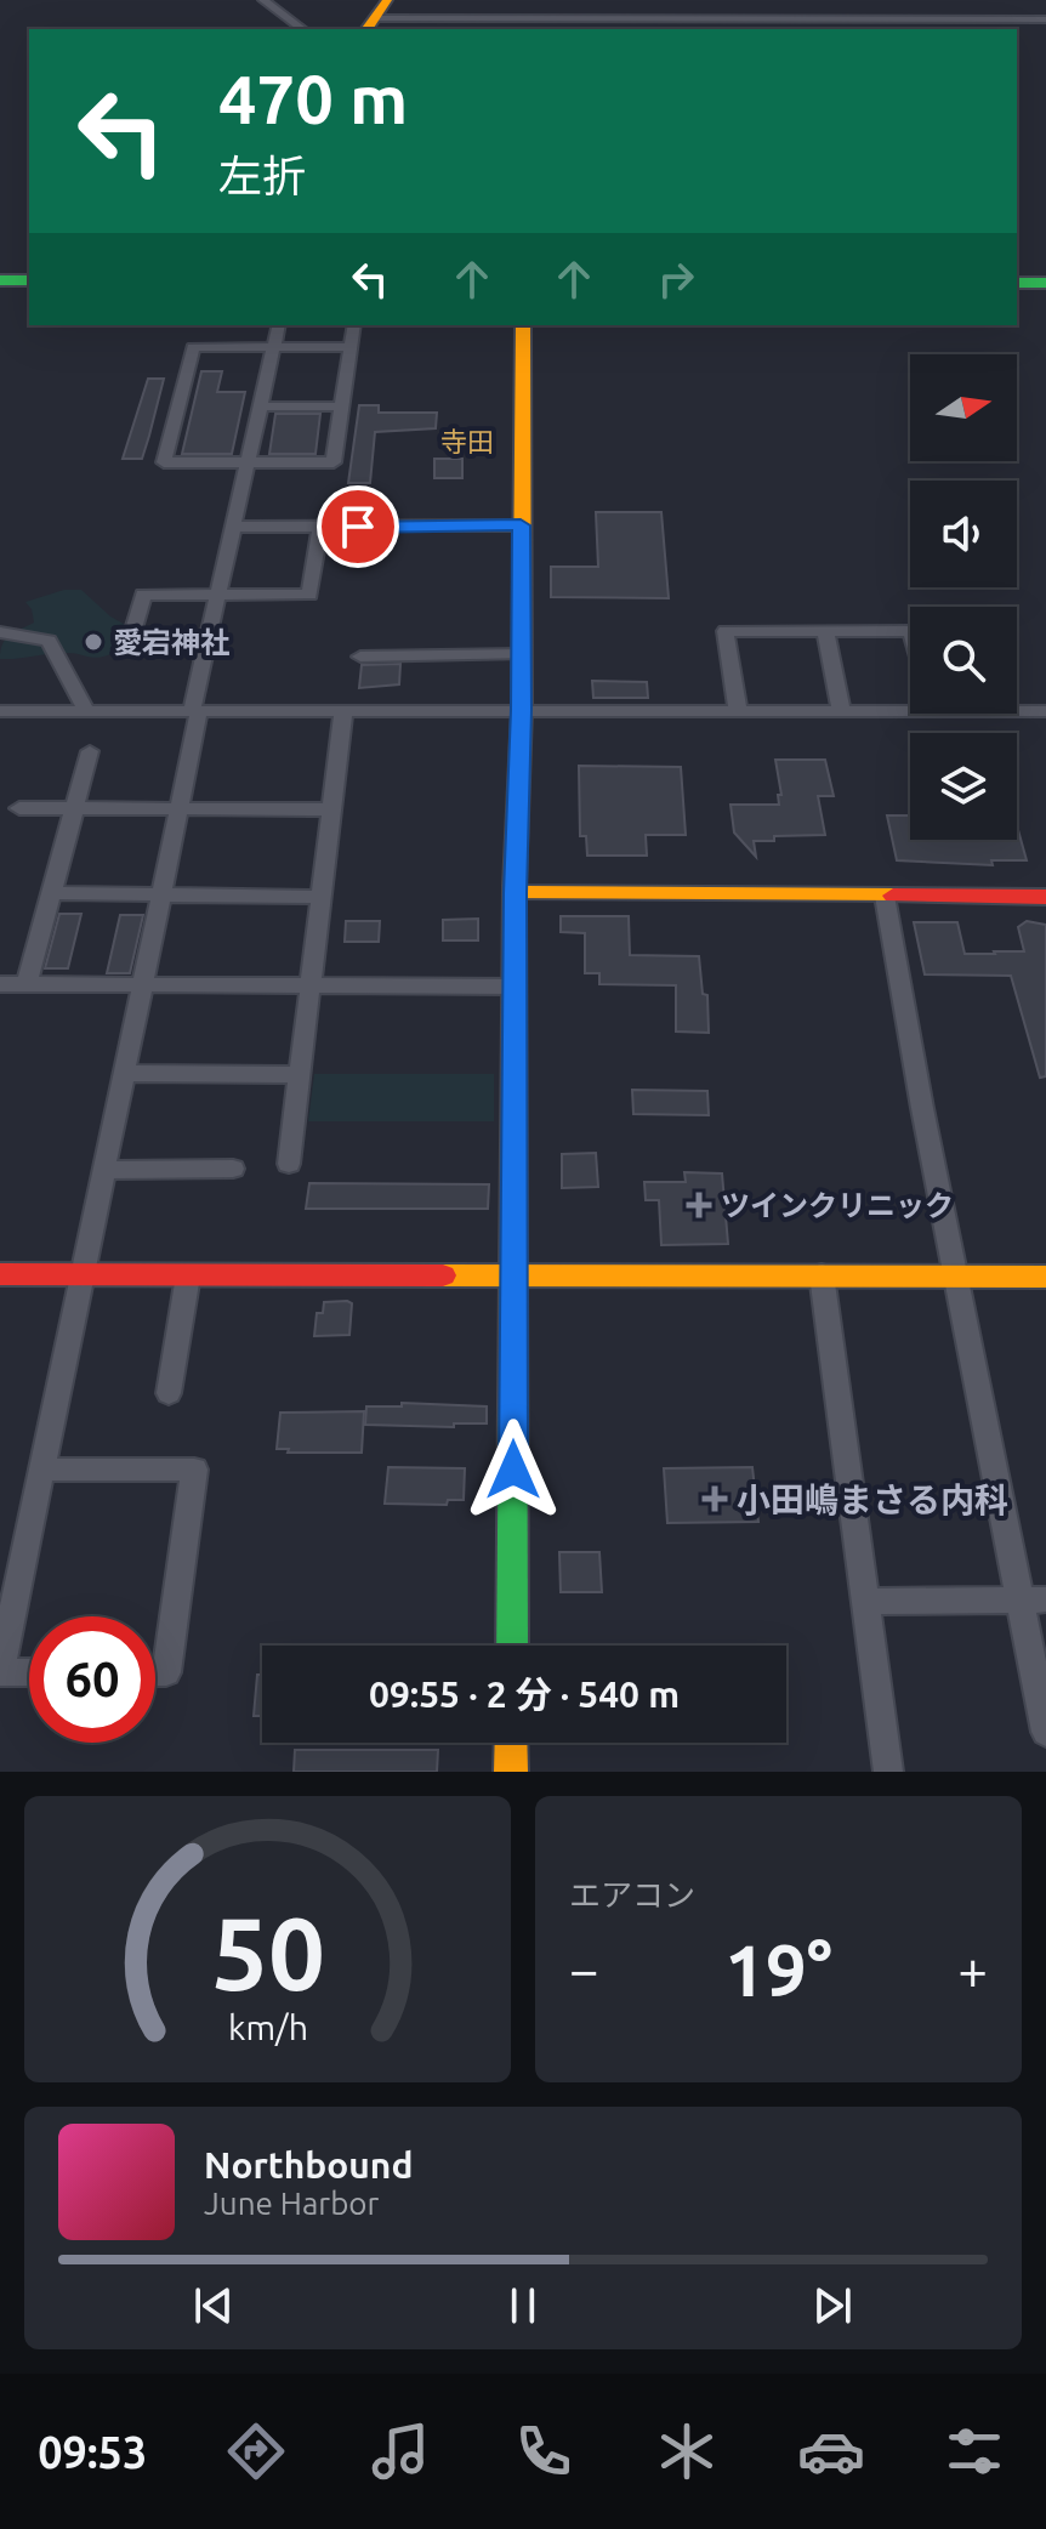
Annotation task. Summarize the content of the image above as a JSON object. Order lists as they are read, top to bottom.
{
  "districts": ["寺田"],
  "places": {
    "other": ["愛宕神社"],
    "health": ["ツインクリニック", "小田嶋まさる内科"]
  },
  "north": "right",
  "page": {
    "turn": ["470 m", "左折"],
    "limit": "60",
    "trip": "09:55 · 2 分 · 540 m",
    "tile": "エアコン",
    "heat": ["−", "19°", "+"],
    "song": ["Northbound", "June Harbor"],
    "tabs": "09:53",
    "gauge": ["50", "km/h"]
  }
}
